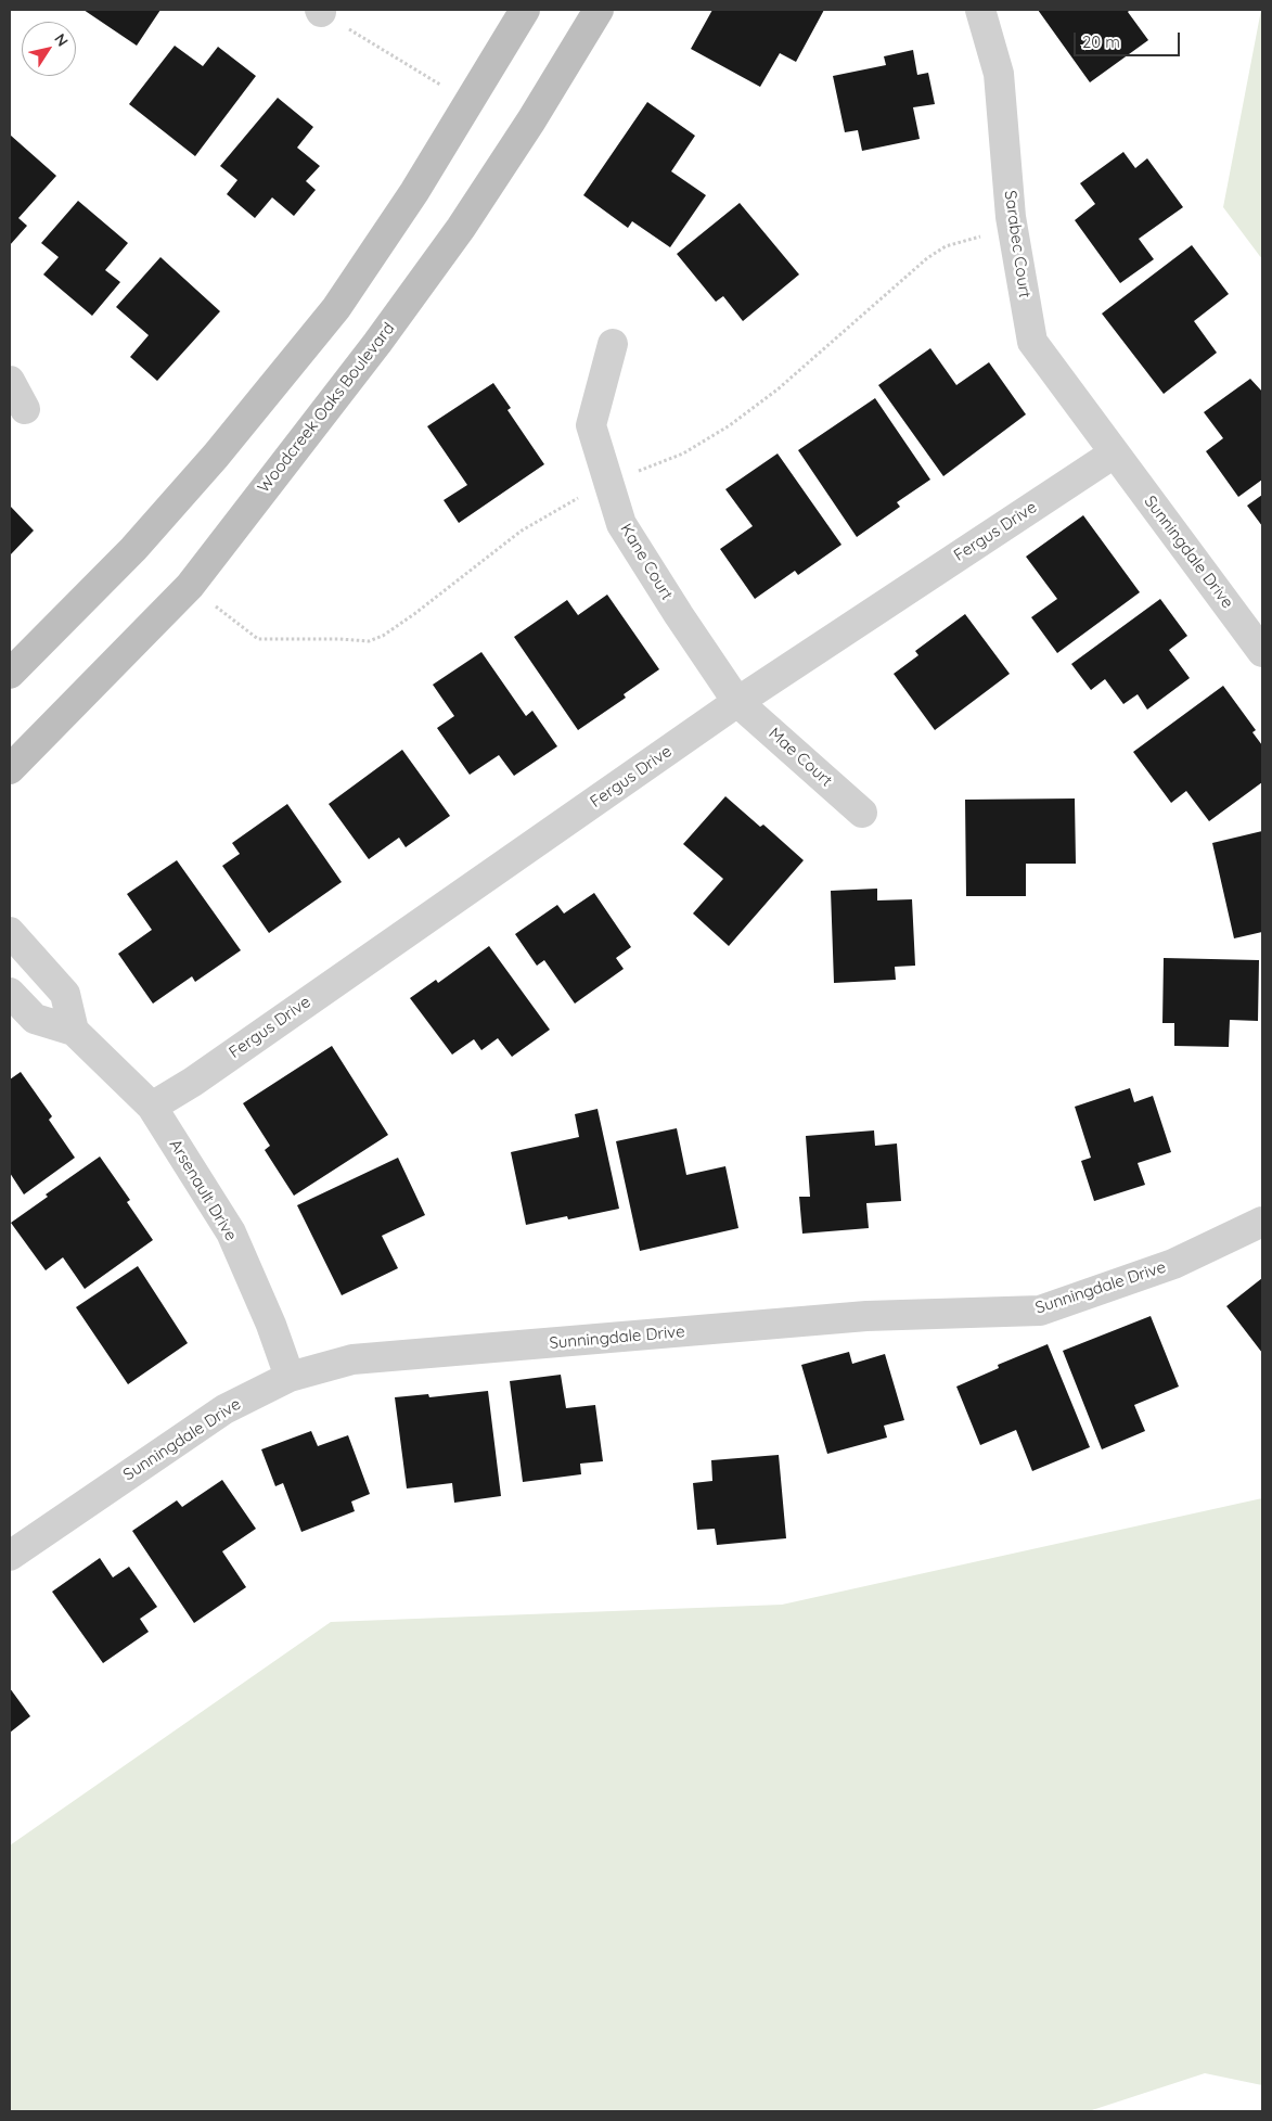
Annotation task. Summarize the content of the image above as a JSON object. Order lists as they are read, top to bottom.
{
  "streets": {
    "main road": ["Woodcreek Oaks Boulevard"],
    "street": [
      "Sarabec Court",
      "Fergus Drive",
      "Sunningdale Drive",
      "Kane Court",
      "Mae Court",
      "Arsenault Drive"
    ]
  },
  "crossings": [
    ["Sarabec Court", "Fergus Drive"],
    ["Sarabec Court", "Sunningdale Drive"],
    ["Fergus Drive", "Sunningdale Drive"],
    ["Fergus Drive", "Kane Court"],
    ["Fergus Drive", "Mae Court"],
    ["Fergus Drive", "Arsenault Drive"],
    ["Sunningdale Drive", "Arsenault Drive"],
    ["Kane Court", "Mae Court"]
  ],
  "scale_bar": "20 m",
  "north": "top right"
}
